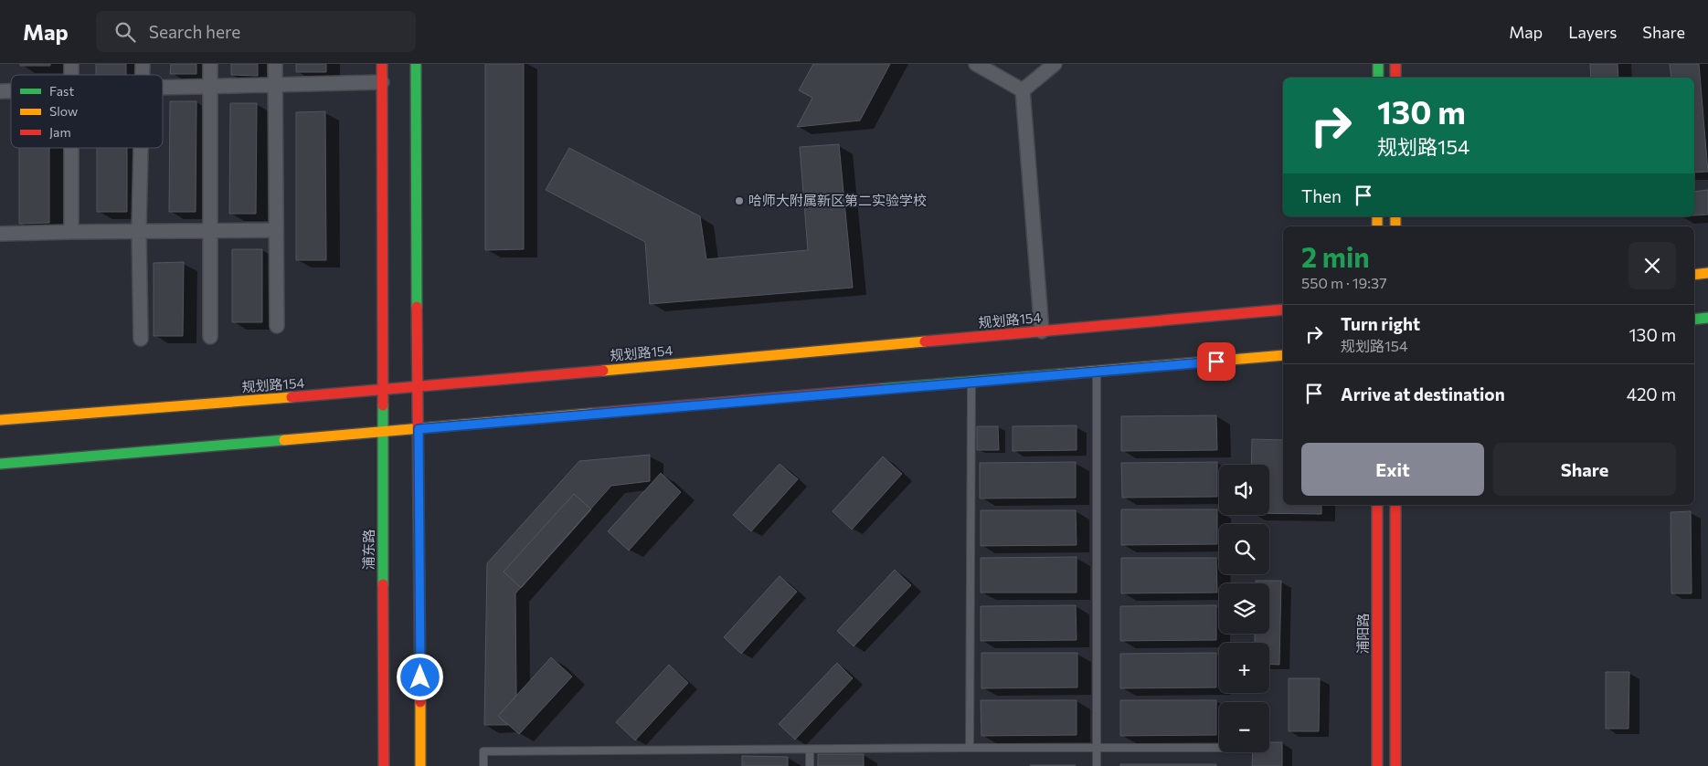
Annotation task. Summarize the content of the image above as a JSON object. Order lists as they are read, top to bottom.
{
  "streets": {
    "main road": ["规划路154", "浦东路", "浦阳路"]
  },
  "crossings": [
    ["规划路154", "浦东路"]
  ],
  "places": ["哈师大附属新区第二实验学校"],
  "legend": ["Fast", "Slow", "Jam"],
  "page": {
    "header": "Map",
    "search": "Search here",
    "nav": ["Map", "Layers", "Share"],
    "turn": ["130 m", "规划路154"],
    "then": "Then",
    "heading": ["2 min", "550 m · 19:37"],
    "list": [
      {
        "name": "Turn right",
        "note": "规划路154",
        "value": "130 m"
      },
      {
        "name": "Arrive at destination",
        "value": "420 m"
      }
    ],
    "buttons": ["Exit", "Share"],
    "map_buttons": ["+", "−"]
  }
}
